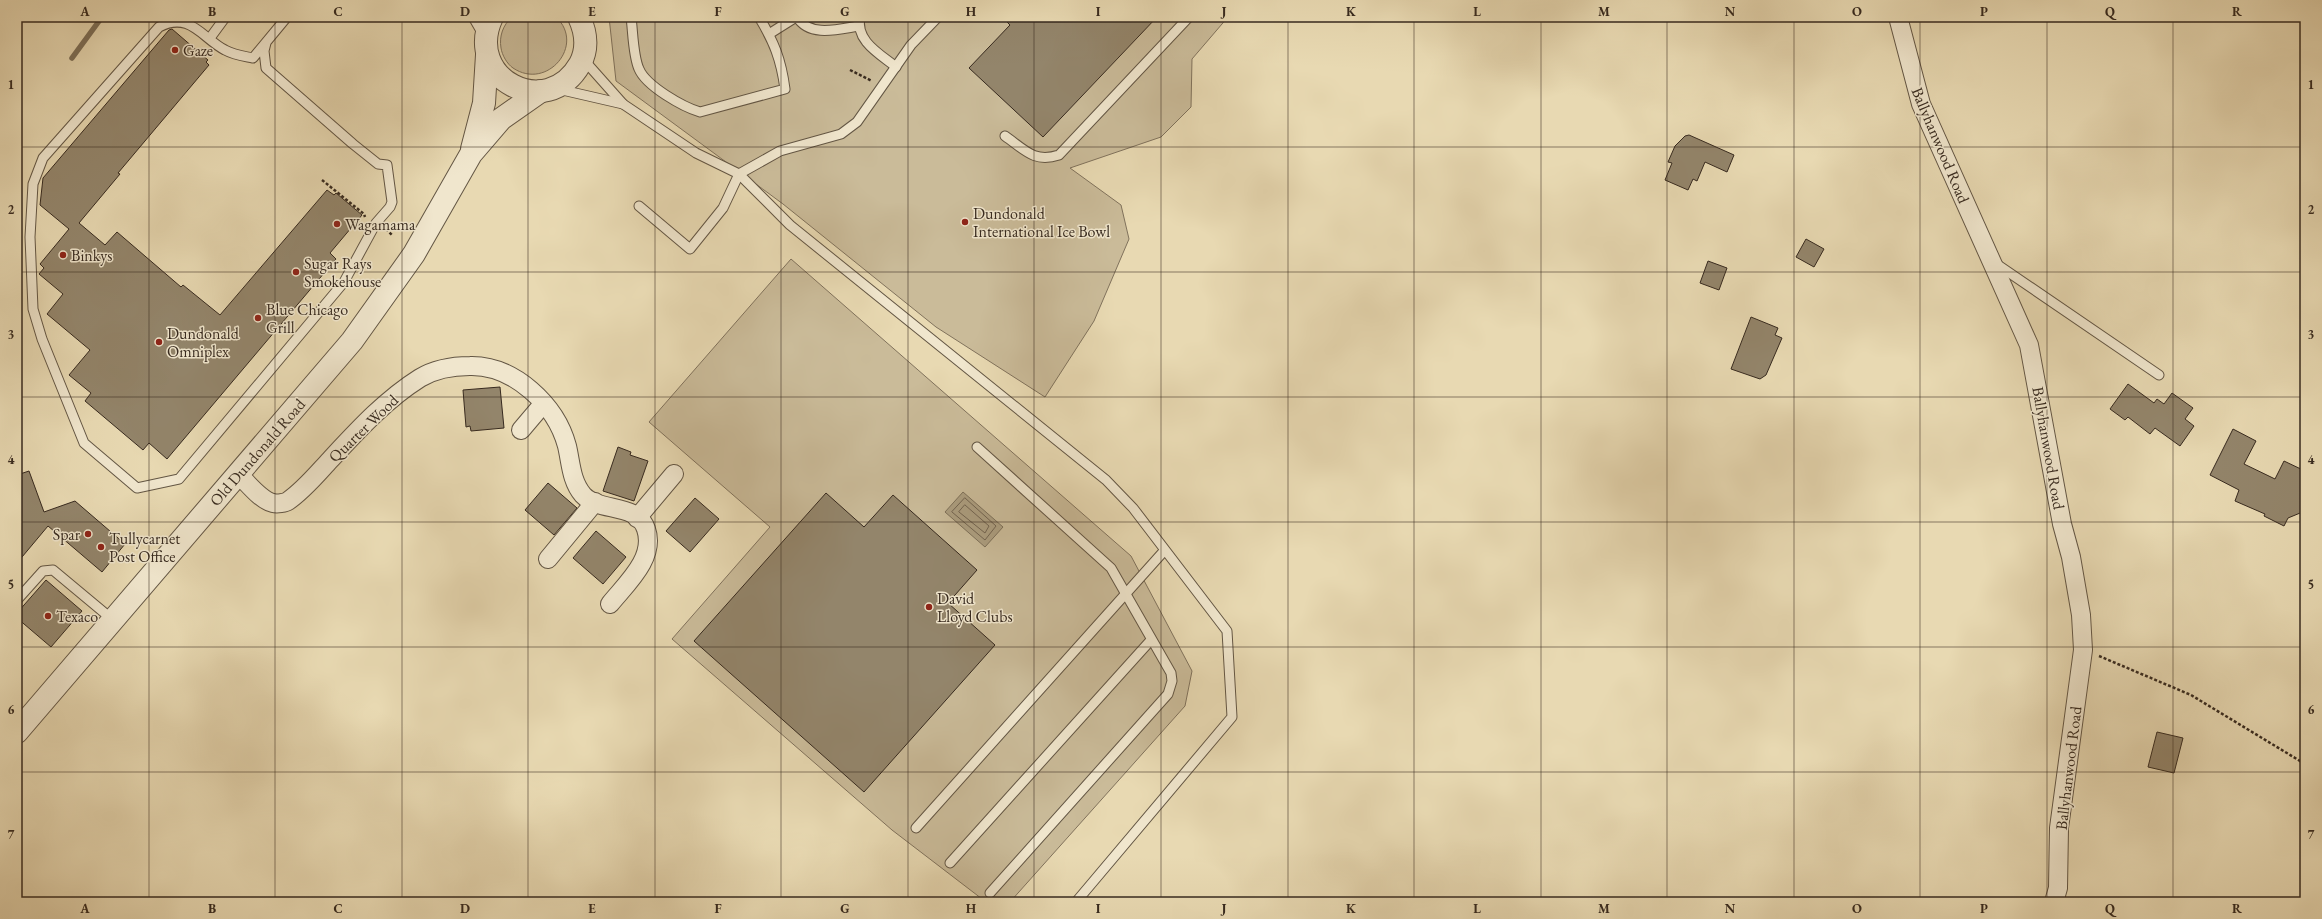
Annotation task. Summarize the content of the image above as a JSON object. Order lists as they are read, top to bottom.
{
  "streets": {
    "street": ["Ballyhanwood Road", "Quarter Wood", "Old Dundonald Road"]
  },
  "crossings": [
    ["Quarter Wood", "Old Dundonald Road"]
  ],
  "places": [
    "Gaze",
    "Dundonald International Ice Bowl",
    "Wagamama",
    "Binkys",
    "Sugar Rays Smokehouse",
    "Blue Chicago Grill",
    "Dundonald Omniplex",
    "Spar",
    "Tullycarnet Post Office",
    "David Lloyd Clubs",
    "Texaco"
  ],
  "grid": {
    "columns": [
      "A",
      "B",
      "C",
      "D",
      "E",
      "F",
      "G",
      "H",
      "I",
      "J",
      "K",
      "L",
      "M",
      "N",
      "O",
      "P",
      "Q",
      "R"
    ],
    "rows": [
      "1",
      "2",
      "3",
      "4",
      "5",
      "6",
      "7"
    ]
  }
}
